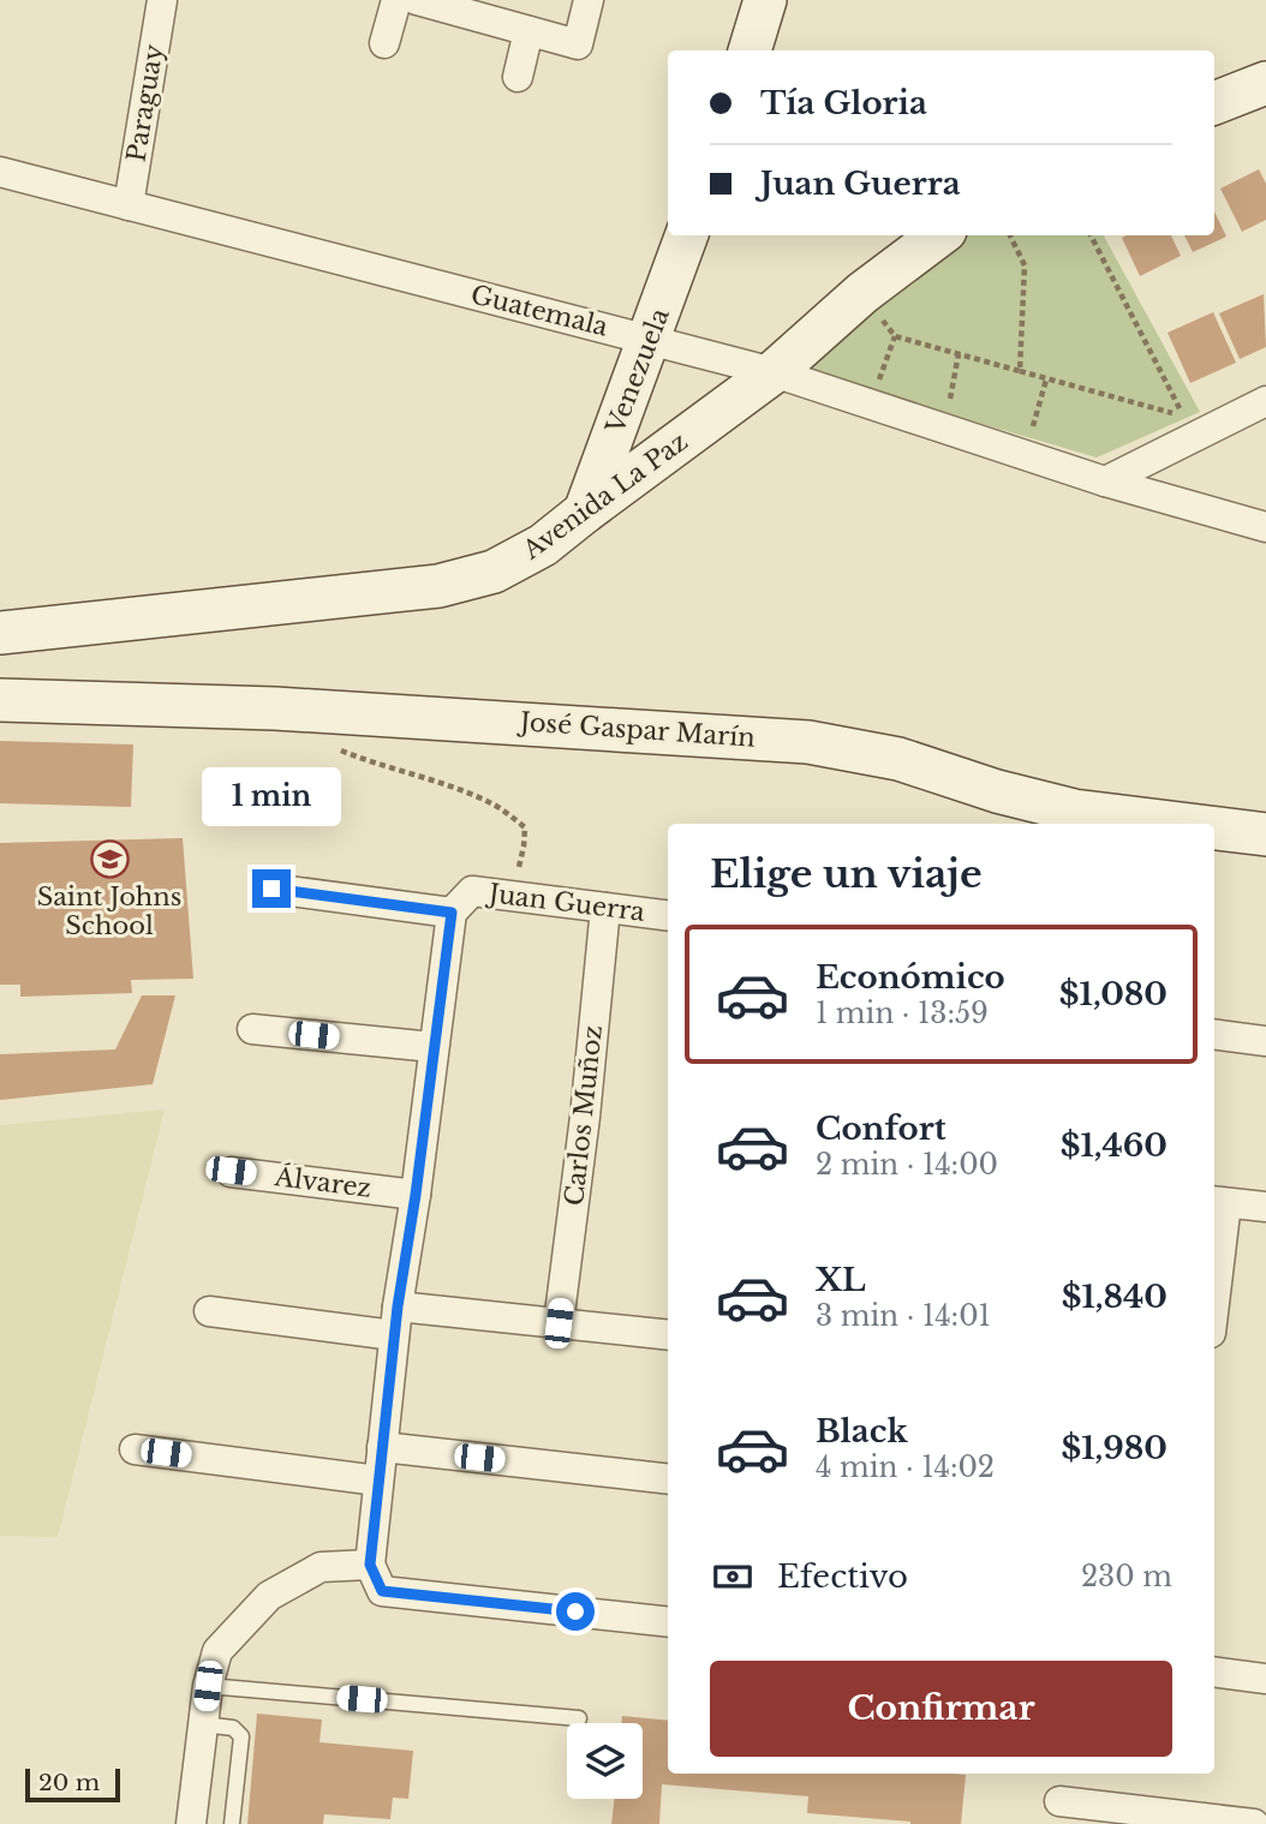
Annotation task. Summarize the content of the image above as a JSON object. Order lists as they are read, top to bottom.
{
  "streets": {
    "street": [
      "Paraguay",
      "Guatemala",
      "Venezuela",
      "Avenida La Paz",
      "José Gaspar Marín",
      "Juan Guerra",
      "Carlos Muñoz",
      "Álvarez"
    ]
  },
  "crossings": [
    ["Paraguay", "Guatemala"],
    ["Guatemala", "Venezuela"],
    ["Guatemala", "Avenida La Paz"],
    ["Venezuela", "Avenida La Paz"],
    ["Juan Guerra", "Carlos Muñoz"]
  ],
  "places": {
    "school or university": ["Saint Johns School"]
  },
  "scale_bar": "20 m",
  "page": {
    "banner": ["Tía Gloria", "Juan Guerra"],
    "bubble": "1 min",
    "heading": "Elige un viaje",
    "list": [
      {
        "name": "Económico",
        "note": "1 min · 13:59",
        "value": "$1,080"
      },
      {
        "name": "Confort",
        "note": "2 min · 14:00",
        "value": "$1,460"
      },
      {
        "name": "XL",
        "note": "3 min · 14:01",
        "value": "$1,840"
      },
      {
        "name": "Black",
        "note": "4 min · 14:02",
        "value": "$1,980"
      }
    ],
    "pay": ["Efectivo", "230 m"],
    "buttons": "Confirmar",
    "scale": "20 m"
  }
}
